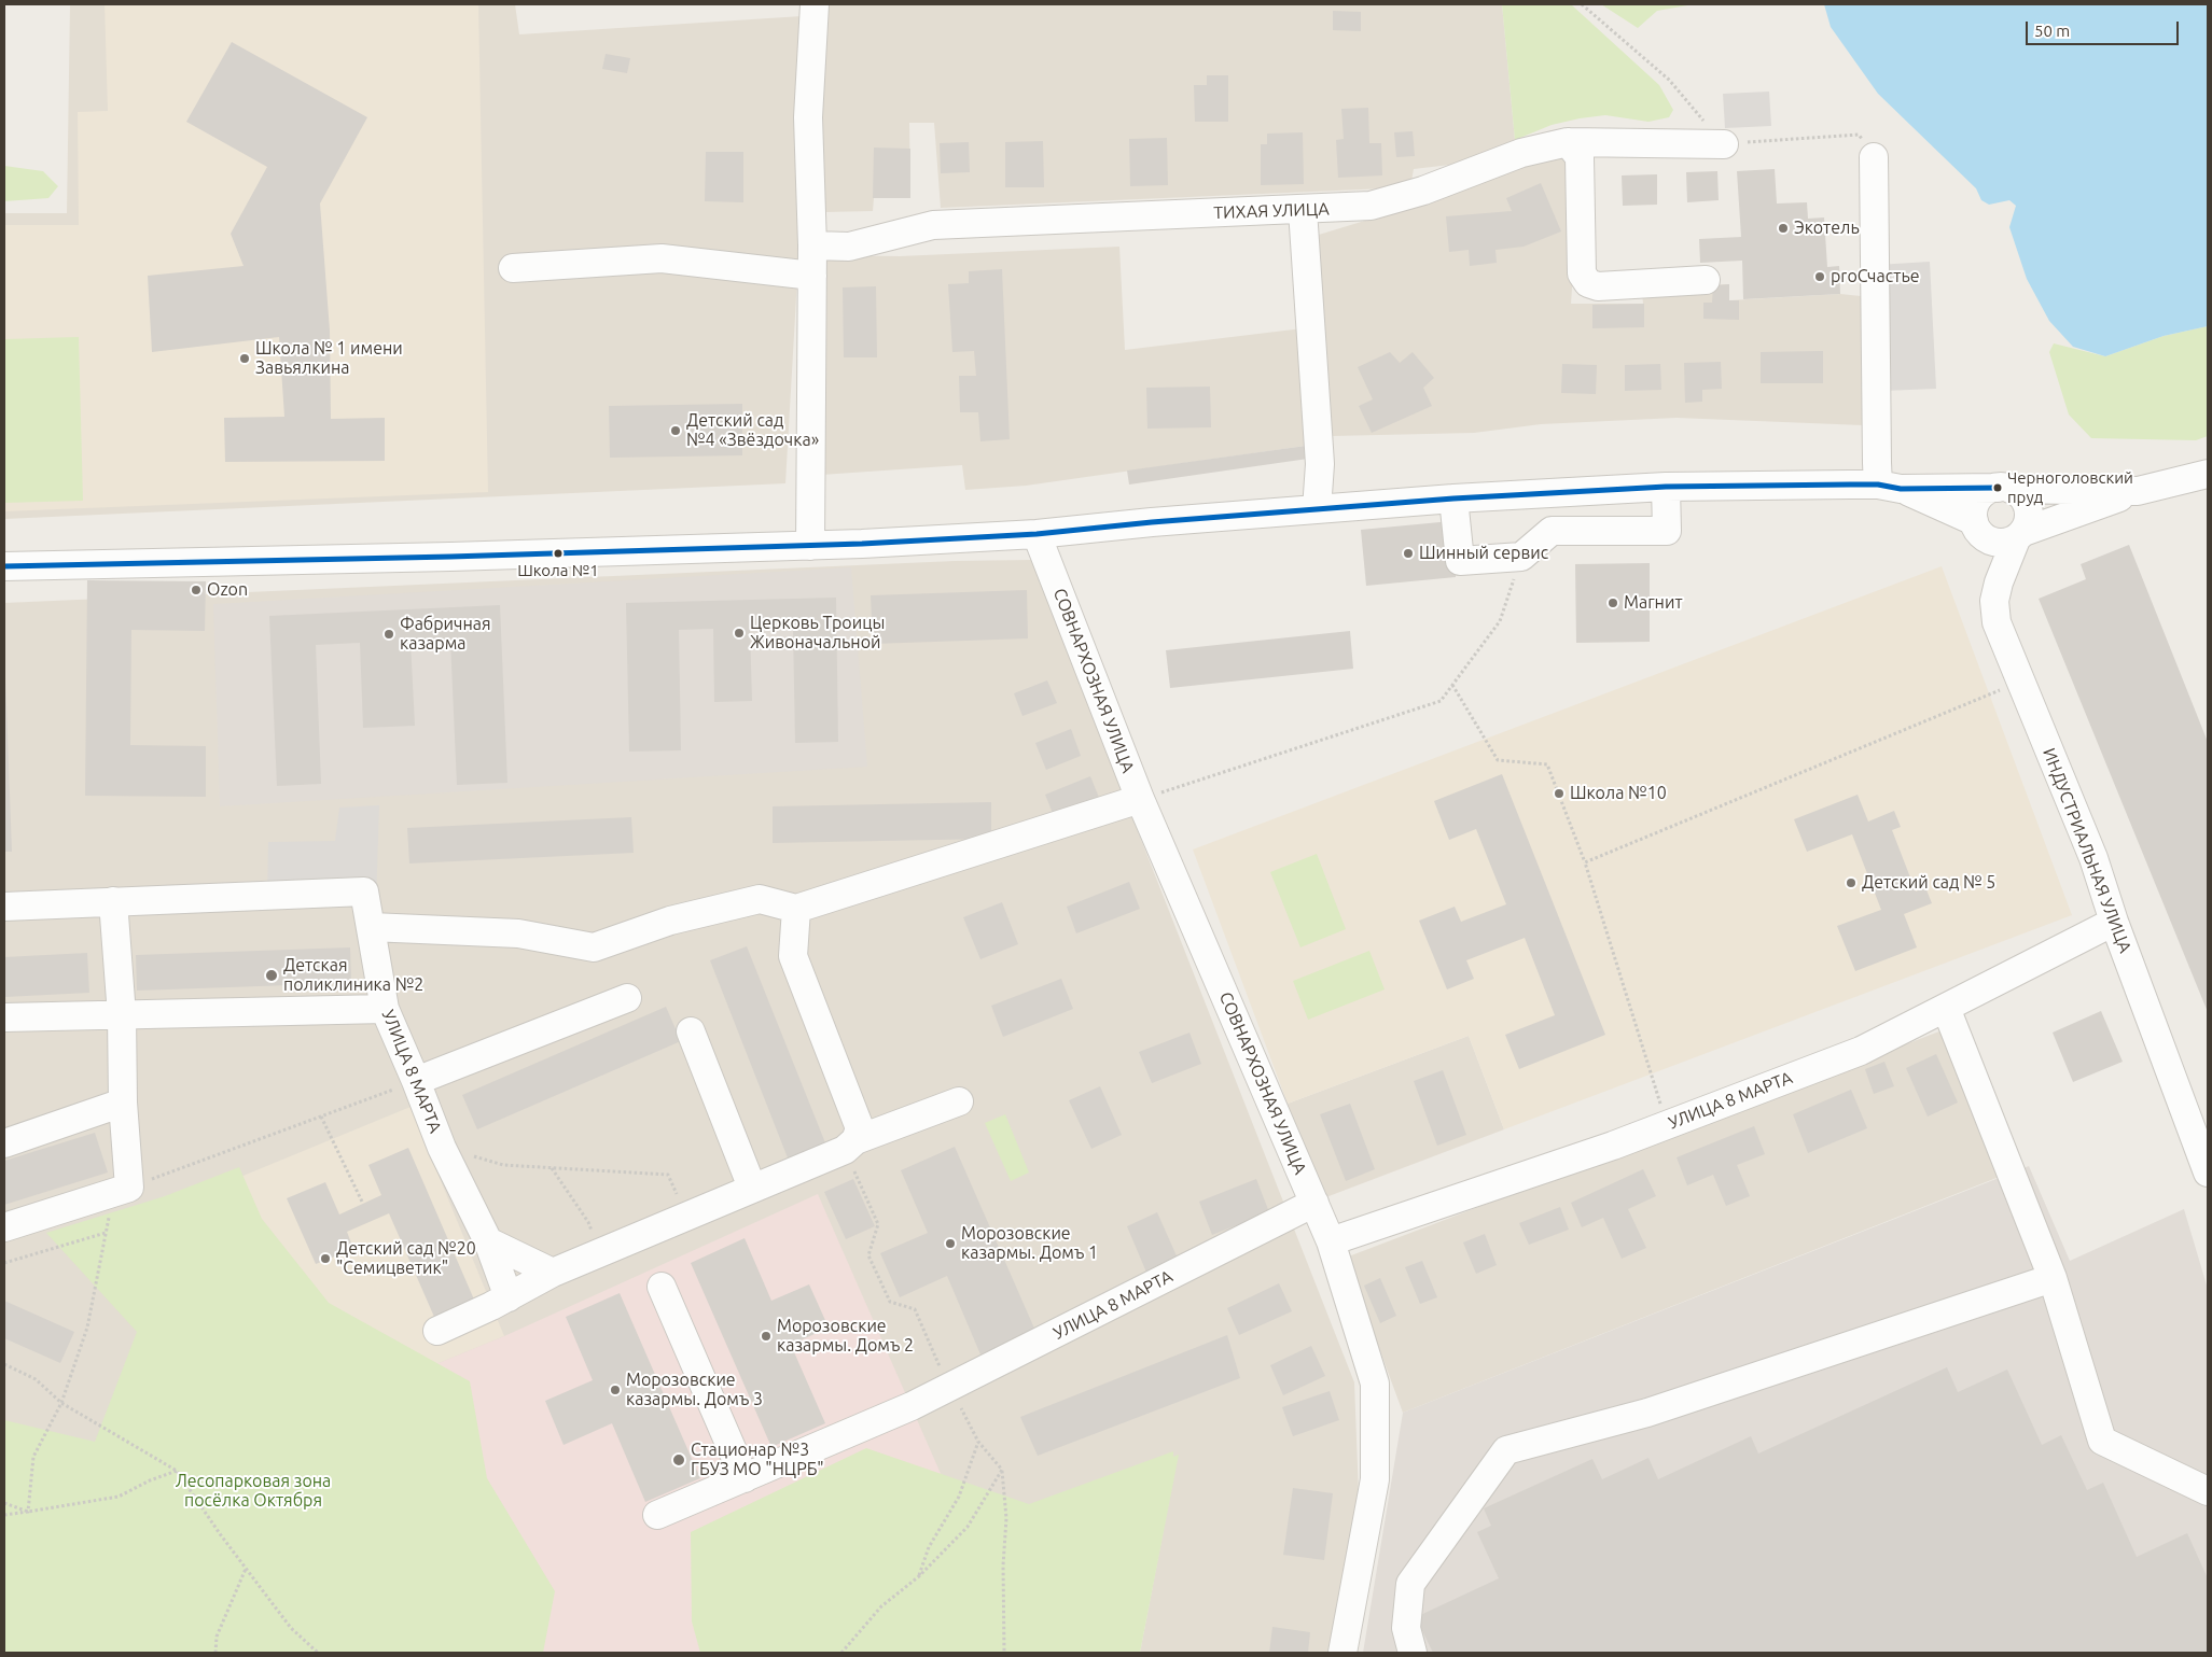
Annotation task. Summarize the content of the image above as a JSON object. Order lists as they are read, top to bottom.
{
  "streets": {
    "street": [
      "ТИХАЯ УЛИЦА",
      "СОВНАРХОЗНАЯ УЛИЦА",
      "ИНДУСТРИАЛЬНАЯ УЛИЦА",
      "УЛИЦА 8 МАРТА"
    ]
  },
  "crossings": [
    ["СОВНАРХОЗНАЯ УЛИЦА", "УЛИЦА 8 МАРТА"],
    ["ИНДУСТРИАЛЬНАЯ УЛИЦА", "УЛИЦА 8 МАРТА"]
  ],
  "parks": ["Лесопарковая зона посёлка Октября"],
  "places": [
    "Экотель",
    "proСчастье",
    "Школа № 1 имени Завьялкина",
    "Детский сад №4 «Звёздочка»",
    "Черноголовский пруд",
    "Школа №1",
    "Шинный сервис",
    "Ozon",
    "Магнит",
    "Церковь Троицы Живоначальной",
    "Фабричная казарма",
    "Школа №10",
    "Детский сад № 5",
    "Детская поликлиника №2",
    "Морозовские казармы. Домъ 1",
    "Детский сад №20 \"Семицветик\"",
    "Морозовские казармы. Домъ 2",
    "Морозовские казармы. Домъ 3",
    "Стационар №3 ГБУЗ МО \"НЦРБ\""
  ],
  "scale_bar": "50 m"
}
